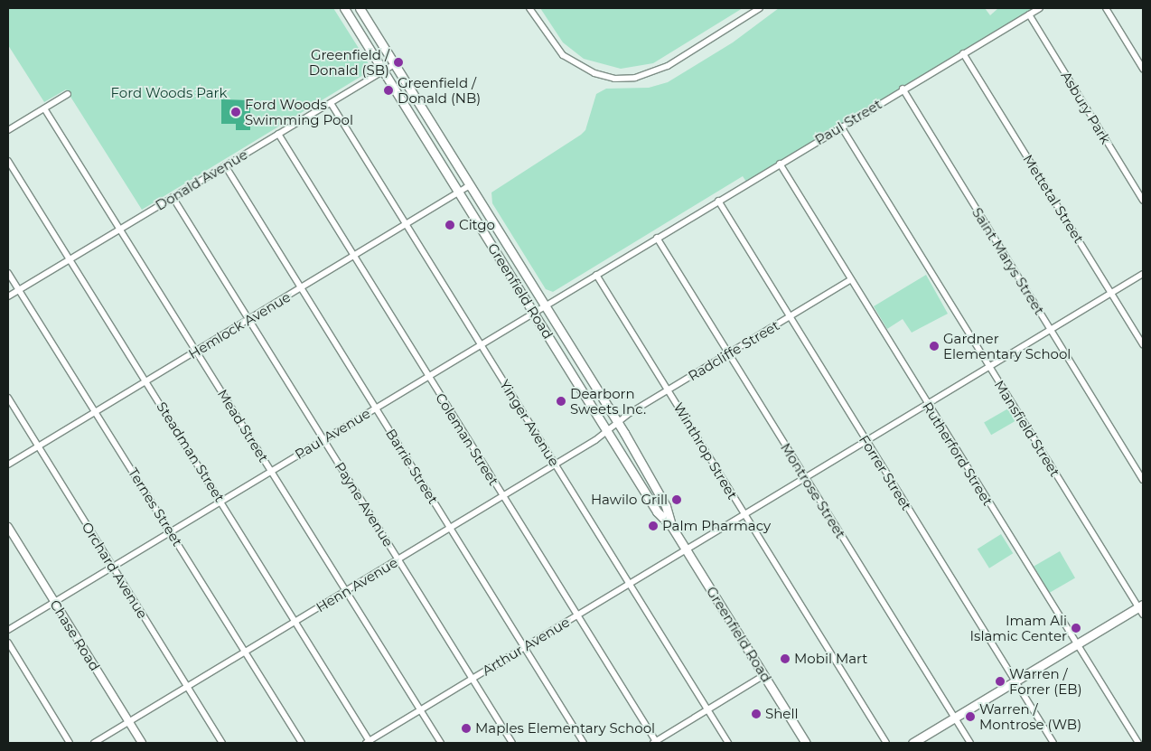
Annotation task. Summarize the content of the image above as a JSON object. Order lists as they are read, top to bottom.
{
  "streets": {
    "main road": ["Greenfield Road"],
    "street": [
      "Asbury Park",
      "Paul Street",
      "Donald Avenue",
      "Mettetal Street",
      "Saint Marys Street",
      "Hemlock Avenue",
      "Radcliffe Street",
      "Yinger Avenue",
      "Mead Street",
      "Mansfield Street",
      "Paul Avenue",
      "Coleman Street",
      "Winthrop Street",
      "Steadman Street",
      "Rutherford Street",
      "Barrie Street",
      "Forrer Street",
      "Montrose Street",
      "Payne Avenue",
      "Ternes Street",
      "Orchard Avenue",
      "Henn Avenue",
      "Chase Road",
      "Arthur Avenue"
    ]
  },
  "crossings": [
    ["Asbury Park", "Paul Street"],
    ["Paul Street", "Mettetal Street"],
    ["Paul Street", "Saint Marys Street"],
    ["Paul Street", "Mansfield Street"],
    ["Paul Street", "Paul Avenue"],
    ["Paul Street", "Rutherford Street"],
    ["Paul Street", "Forrer Street"],
    ["Paul Street", "Montrose Street"],
    ["Donald Avenue", "Greenfield Road"],
    ["Donald Avenue", "Yinger Avenue"],
    ["Donald Avenue", "Mead Street"],
    ["Donald Avenue", "Coleman Street"],
    ["Donald Avenue", "Steadman Street"],
    ["Donald Avenue", "Barrie Street"],
    ["Donald Avenue", "Payne Avenue"],
    ["Donald Avenue", "Ternes Street"],
    ["Mettetal Street", "Arthur Avenue"],
    ["Saint Marys Street", "Arthur Avenue"],
    ["Greenfield Road", "Hemlock Avenue"],
    ["Greenfield Road", "Radcliffe Street"],
    ["Greenfield Road", "Paul Avenue"],
    ["Greenfield Road", "Henn Avenue"],
    ["Greenfield Road", "Arthur Avenue"],
    ["Hemlock Avenue", "Yinger Avenue"],
    ["Hemlock Avenue", "Mead Street"],
    ["Hemlock Avenue", "Coleman Street"],
    ["Hemlock Avenue", "Steadman Street"],
    ["Hemlock Avenue", "Barrie Street"],
    ["Hemlock Avenue", "Payne Avenue"],
    ["Hemlock Avenue", "Ternes Street"],
    ["Hemlock Avenue", "Orchard Avenue"],
    ["Radcliffe Street", "Winthrop Street"],
    ["Radcliffe Street", "Rutherford Street"],
    ["Radcliffe Street", "Forrer Street"],
    ["Radcliffe Street", "Montrose Street"],
    ["Radcliffe Street", "Henn Avenue"],
    ["Yinger Avenue", "Paul Avenue"],
    ["Yinger Avenue", "Henn Avenue"],
    ["Yinger Avenue", "Arthur Avenue"],
    ["Mead Street", "Paul Avenue"],
    ["Mead Street", "Henn Avenue"],
    ["Mead Street", "Arthur Avenue"],
    ["Mansfield Street", "Arthur Avenue"],
    ["Paul Avenue", "Coleman Street"],
    ["Paul Avenue", "Winthrop Street"],
    ["Paul Avenue", "Steadman Street"],
    ["Paul Avenue", "Barrie Street"],
    ["Paul Avenue", "Montrose Street"],
    ["Paul Avenue", "Payne Avenue"],
    ["Paul Avenue", "Ternes Street"],
    ["Paul Avenue", "Orchard Avenue"],
    ["Paul Avenue", "Chase Road"],
    ["Coleman Street", "Henn Avenue"],
    ["Coleman Street", "Arthur Avenue"],
    ["Winthrop Street", "Arthur Avenue"],
    ["Steadman Street", "Henn Avenue"],
    ["Steadman Street", "Arthur Avenue"],
    ["Rutherford Street", "Arthur Avenue"],
    ["Barrie Street", "Henn Avenue"],
    ["Barrie Street", "Arthur Avenue"],
    ["Forrer Street", "Arthur Avenue"],
    ["Montrose Street", "Arthur Avenue"],
    ["Payne Avenue", "Henn Avenue"],
    ["Payne Avenue", "Arthur Avenue"],
    ["Ternes Street", "Henn Avenue"],
    ["Orchard Avenue", "Henn Avenue"],
    ["Henn Avenue", "Chase Road"]
  ],
  "parks": ["Ford Woods Park"],
  "places": [
    "Greenfield / Donald (SB)",
    "Greenfield / Donald (NB)",
    "Ford Woods Swimming Pool",
    "Citgo",
    "Gardner Elementary School",
    "Dearborn Sweets Inc.",
    "Hawilo Grill",
    "Palm Pharmacy",
    "Imam Ali Islamic Center",
    "Mobil Mart",
    "Warren / Forrer (EB)",
    "Shell",
    "Warren / Montrose (WB)",
    "Maples Elementary School"
  ]
}
